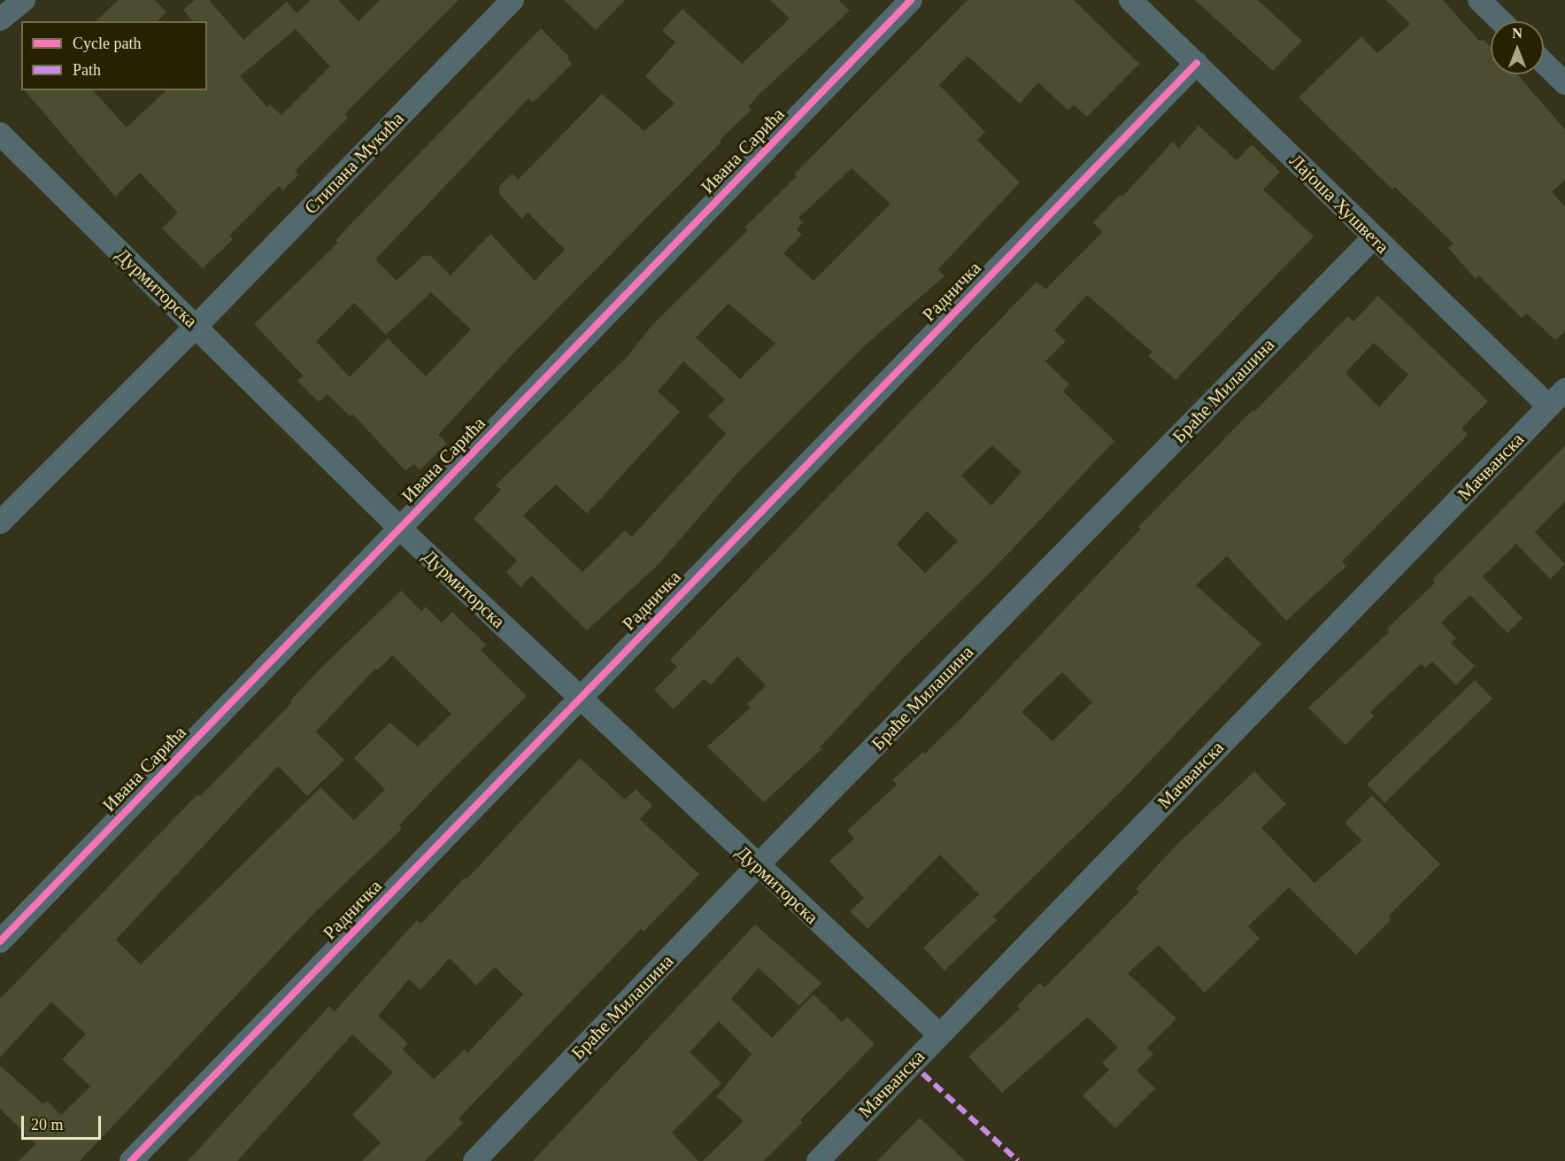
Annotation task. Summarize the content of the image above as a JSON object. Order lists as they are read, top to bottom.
{
  "streets": {
    "street": [
      "Ивана Сарића",
      "Стипана Мукића",
      "Лајоша Хушвета",
      "Дурмиторска",
      "Радничка",
      "Браће Милашина",
      "Мачванска"
    ]
  },
  "crossings": [
    ["Ивана Сарића", "Дурмиторска"],
    ["Стипана Мукића", "Дурмиторска"],
    ["Лајоша Хушвета", "Радничка"],
    ["Лајоша Хушвета", "Браће Милашина"],
    ["Лајоша Хушвета", "Мачванска"],
    ["Дурмиторска", "Радничка"],
    ["Дурмиторска", "Браће Милашина"],
    ["Дурмиторска", "Мачванска"]
  ],
  "legend": ["Cycle path", "Path"],
  "scale_bar": "20 m",
  "north": "top"
}
